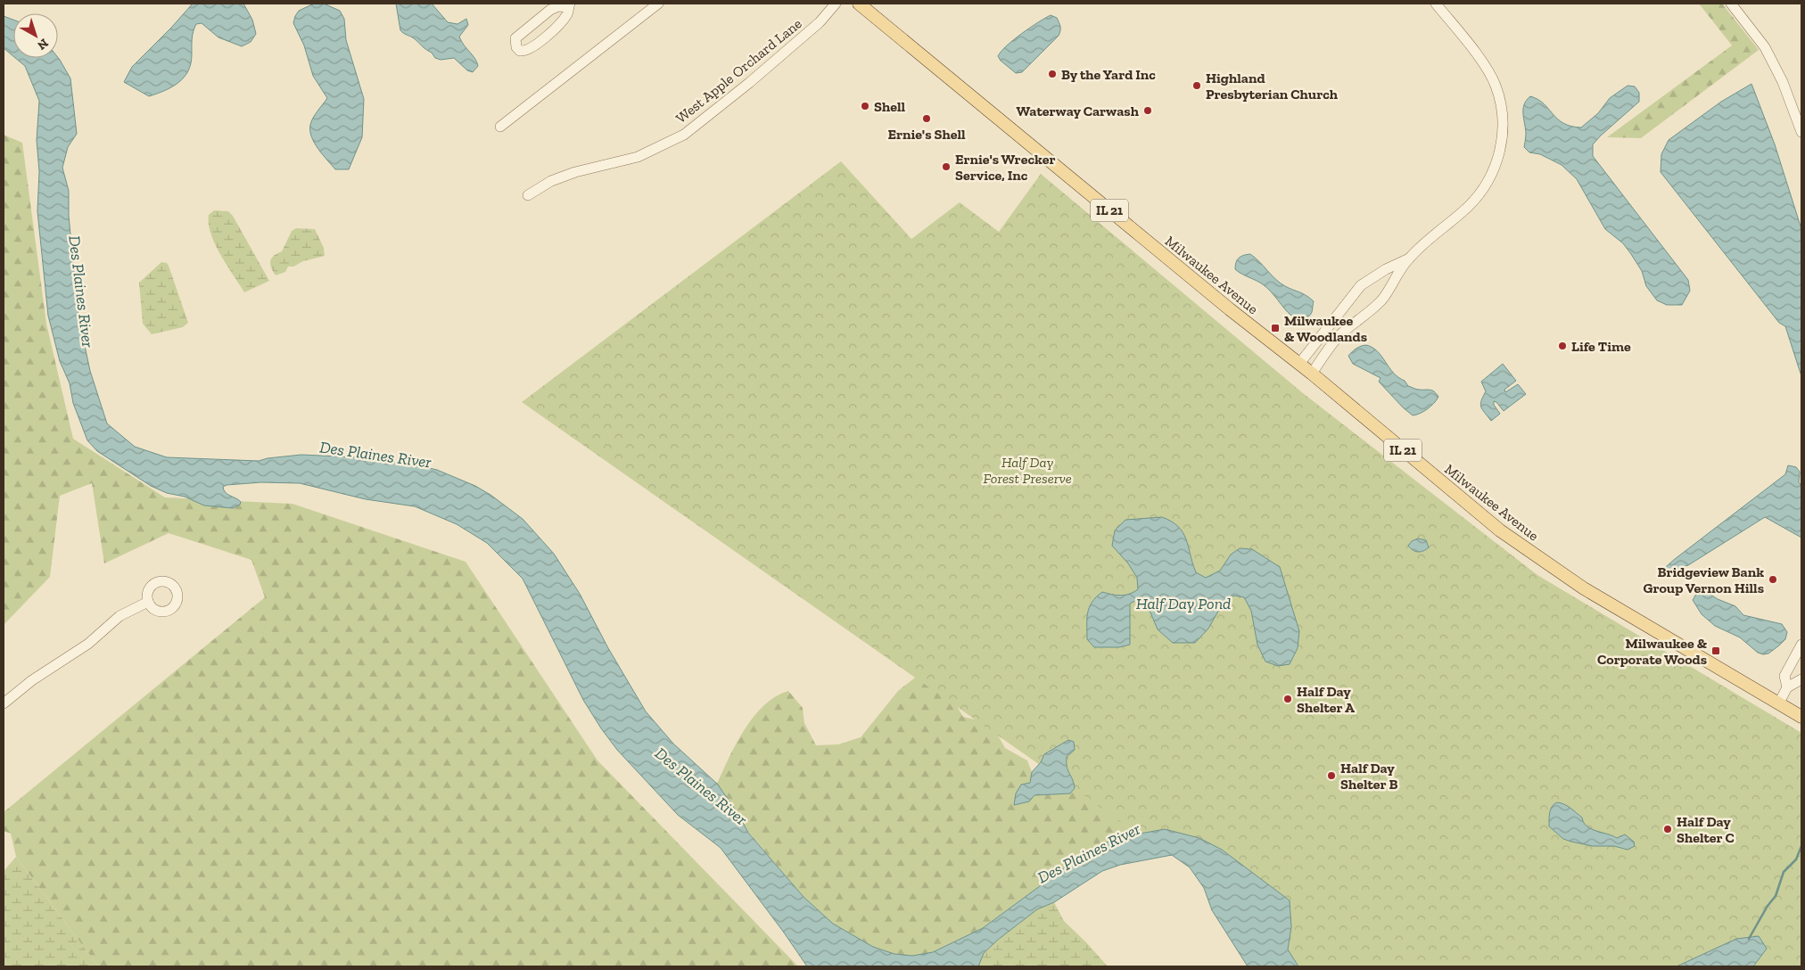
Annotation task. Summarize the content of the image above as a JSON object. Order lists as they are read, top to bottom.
{
  "streets": {
    "main road": ["IL 21", "Milwaukee Avenue"],
    "street": ["West Apple Orchard Lane"]
  },
  "water": ["Des Plaines River", "Half Day Pond"],
  "parks": ["Half Day Forest Preserve"],
  "places": {
    "other": [
      "By the Yard Inc",
      "Highland Presbyterian Church",
      "Shell",
      "Waterway Carwash",
      "Ernie's Shell",
      "Ernie's Wrecker Service, Inc",
      "Life Time",
      "Bridgeview Bank Group Vernon Hills",
      "Half Day Shelter A",
      "Half Day Shelter B",
      "Half Day Shelter C"
    ],
    "transit": ["Milwaukee & Woodlands", "Milwaukee & Corporate Woods"]
  },
  "north": "bottom right"
}
